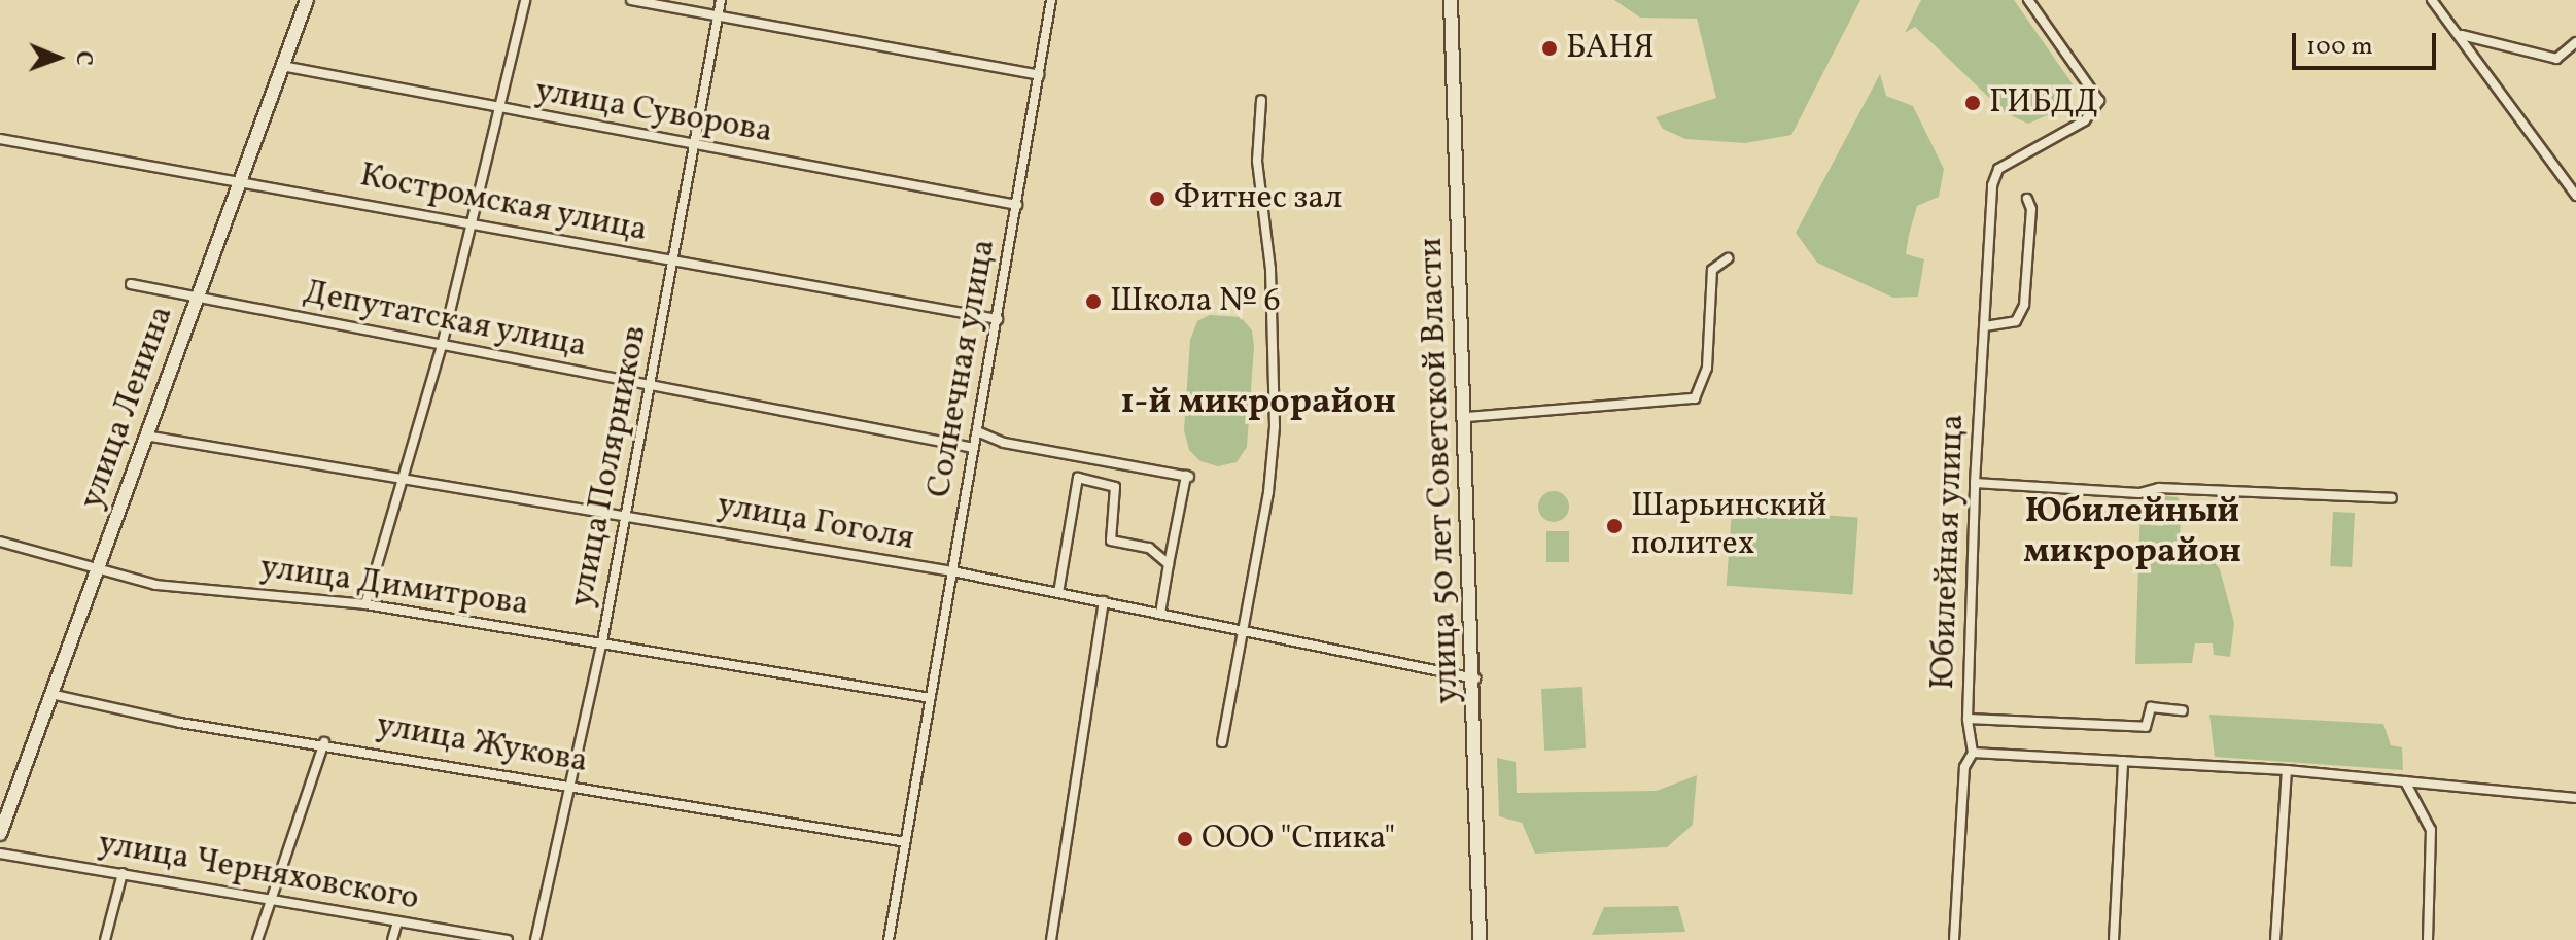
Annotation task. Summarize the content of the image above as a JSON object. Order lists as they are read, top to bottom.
{
  "streets": {
    "street": [
      "улица Суворова",
      "Костромская улица",
      "Депутатская улица",
      "Солнечная улица",
      "улица Ленина",
      "улица Полярников",
      "улица 50 лет Советской Власти",
      "улица Гоголя",
      "Юбилейная улица",
      "улица Димитрова",
      "улица Жукова",
      "улица Черняховского"
    ]
  },
  "crossings": [
    ["улица Суворова", "Солнечная улица"],
    ["улица Суворова", "улица Ленина"],
    ["улица Суворова", "улица Полярников"],
    ["Костромская улица", "Солнечная улица"],
    ["Костромская улица", "улица Ленина"],
    ["Костромская улица", "улица Полярников"],
    ["Депутатская улица", "Солнечная улица"],
    ["Депутатская улица", "улица Ленина"],
    ["Депутатская улица", "улица Полярников"],
    ["Солнечная улица", "улица Гоголя"],
    ["Солнечная улица", "улица Димитрова"],
    ["Солнечная улица", "улица Жукова"],
    ["улица Ленина", "улица Гоголя"],
    ["улица Ленина", "улица Димитрова"],
    ["улица Ленина", "улица Жукова"],
    ["улица Полярников", "улица Гоголя"],
    ["улица Полярников", "улица Димитрова"],
    ["улица Полярников", "улица Жукова"],
    ["улица 50 лет Советской Власти", "улица Гоголя"]
  ],
  "districts": ["1-й микрорайон", "Юбилейный микрорайон"],
  "places": [
    "БАНЯ",
    "ГИБДД",
    "Фитнес зал",
    "Школа № 6",
    "Шарьинский политех",
    "ООО \"Спика\""
  ],
  "scale_bar": "100 m",
  "north": "right"
}
